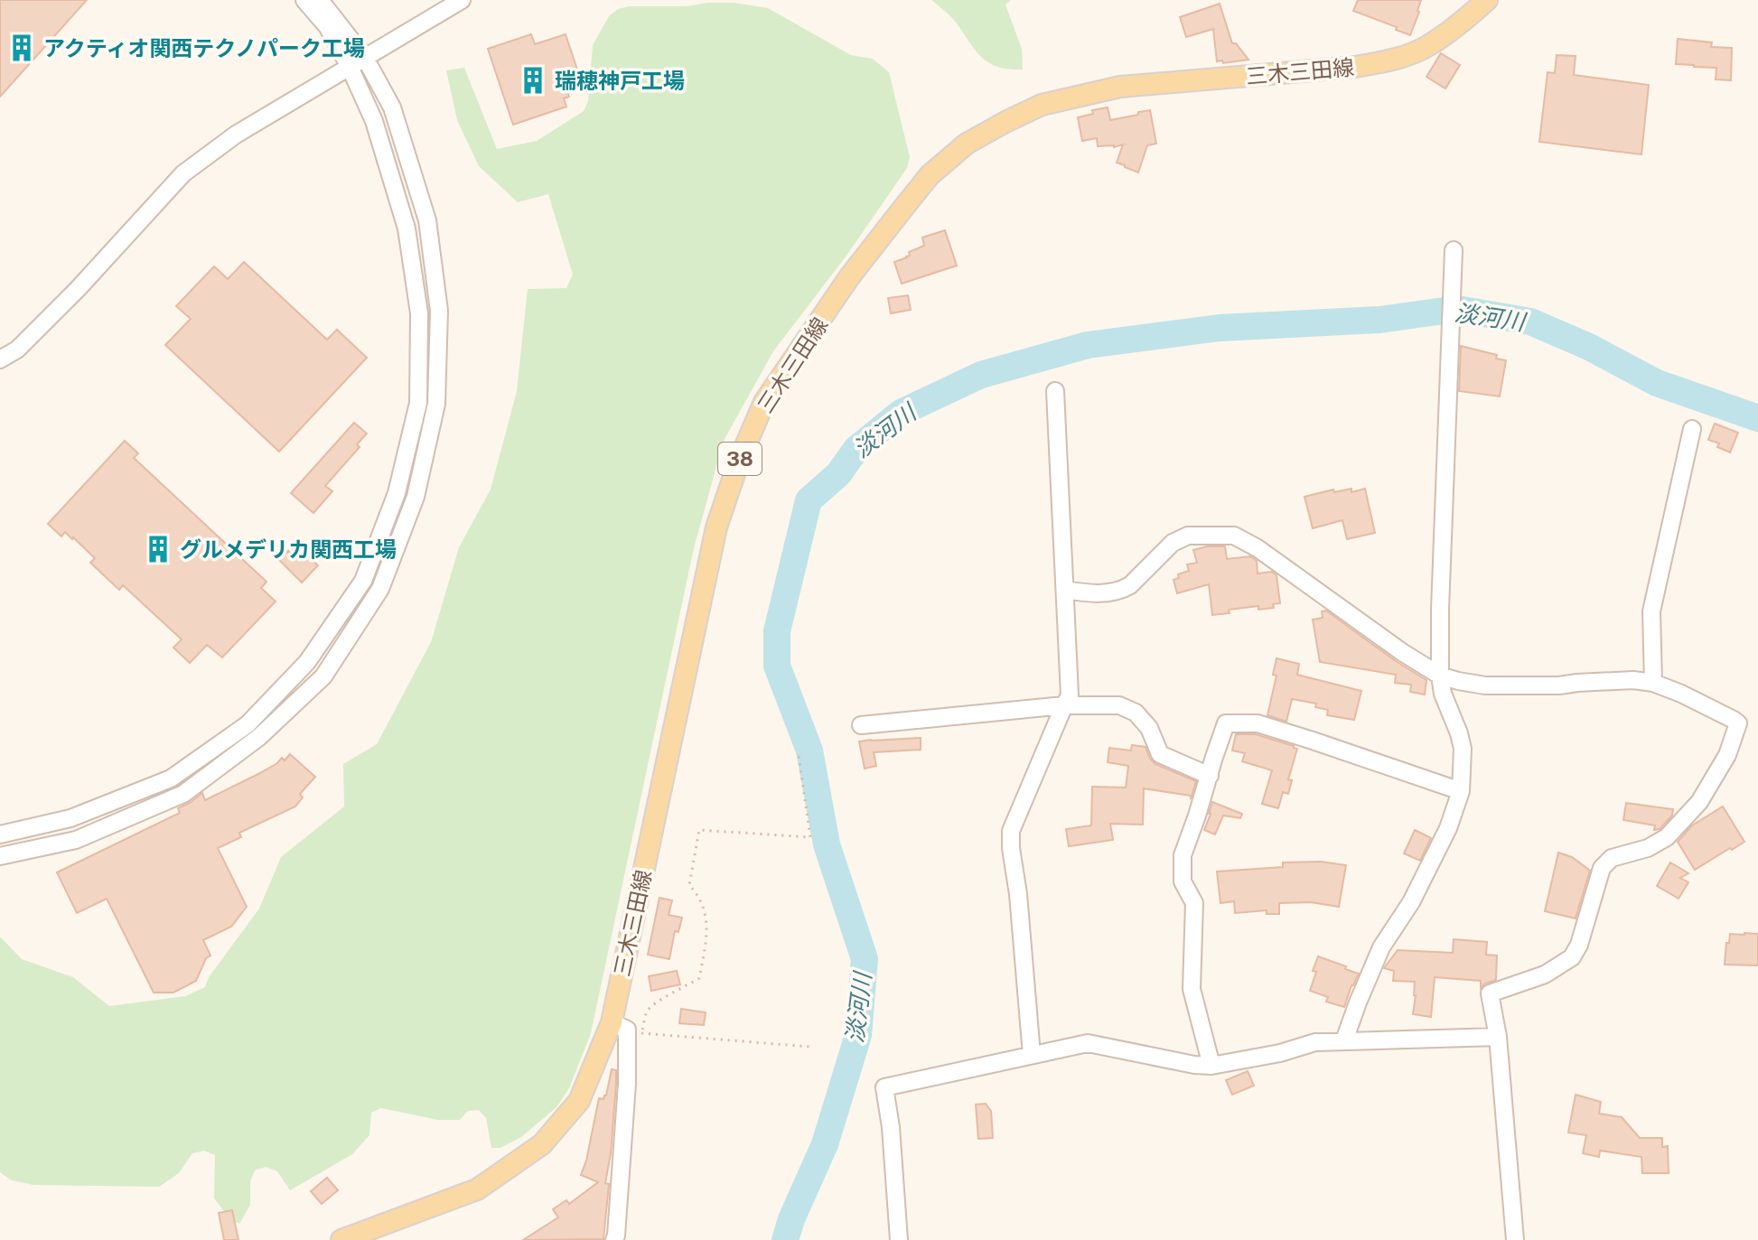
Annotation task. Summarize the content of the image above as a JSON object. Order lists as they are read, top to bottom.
{
  "streets": {
    "main road": ["三木三田線", "38"]
  },
  "water": ["淡河川"],
  "places": {
    "building": ["アクティオ関西テクノパーク工場", "瑞穂神戸工場", "グルメデリカ関西工場"]
  }
}
